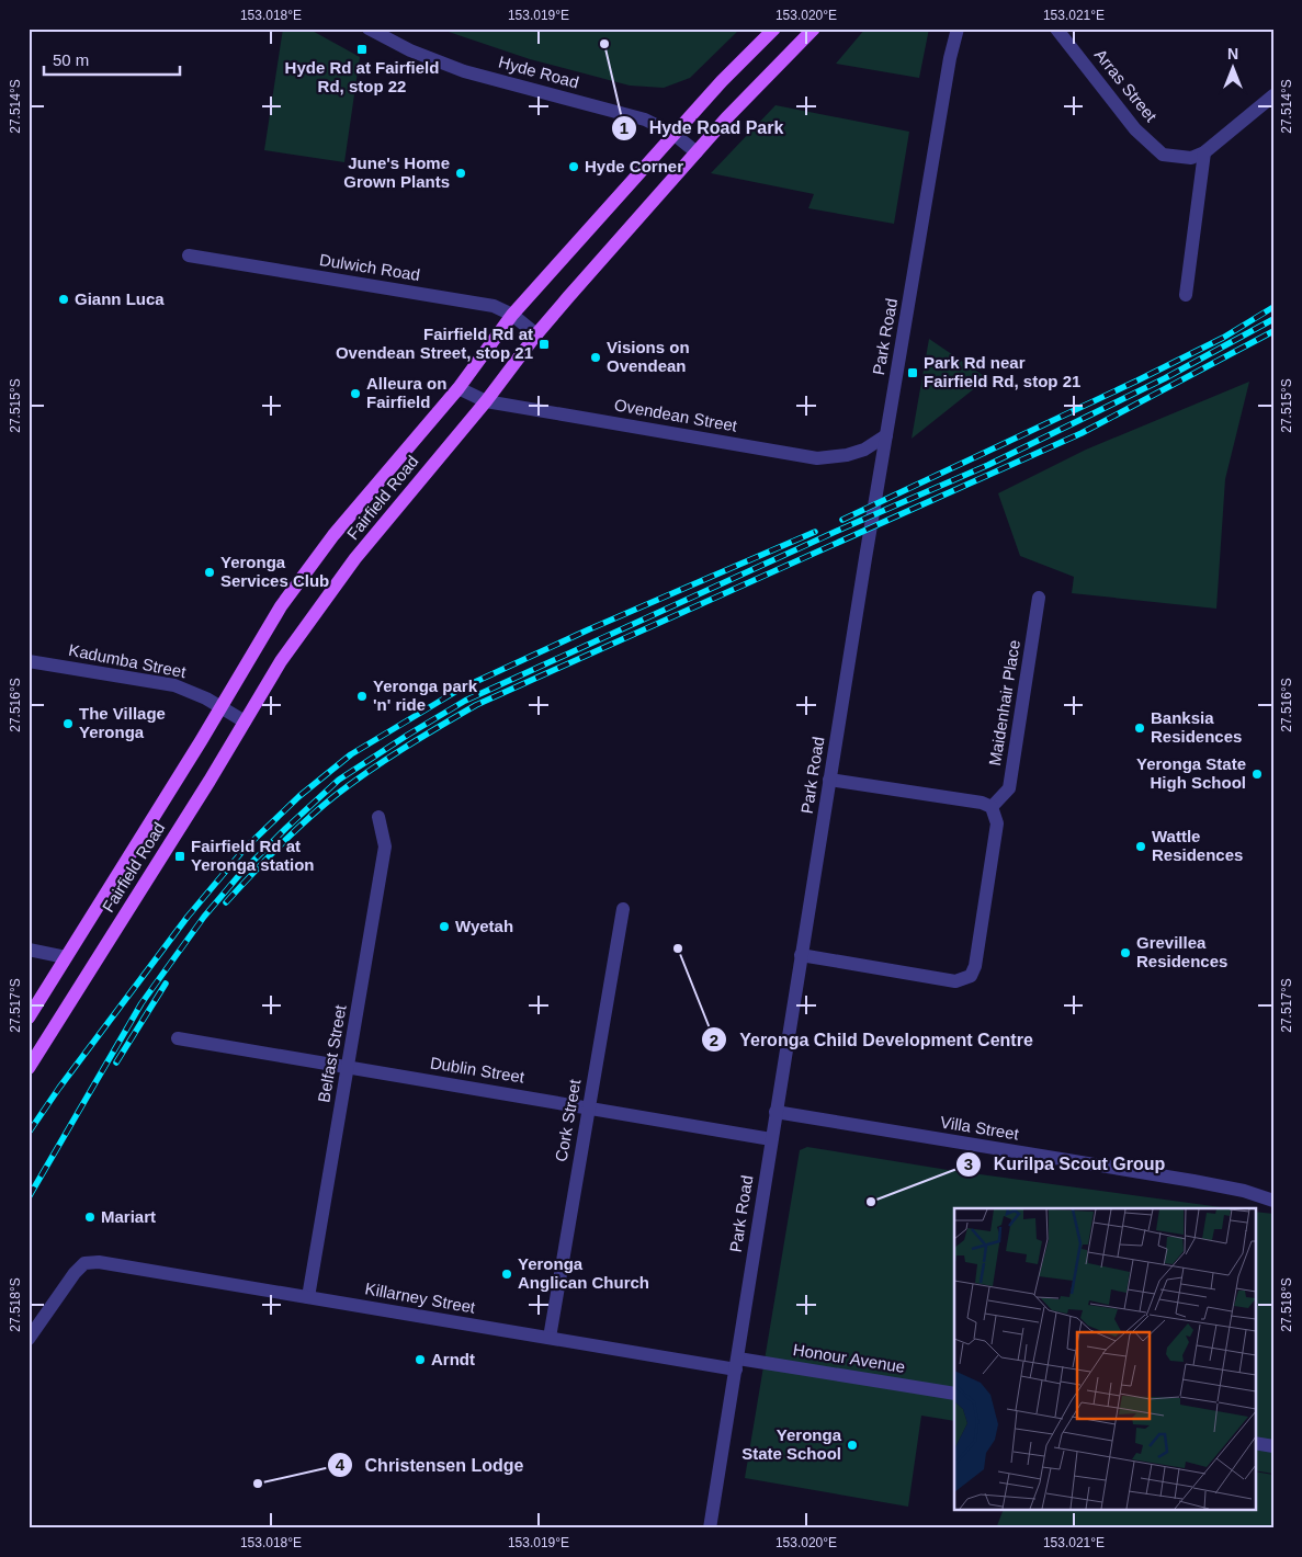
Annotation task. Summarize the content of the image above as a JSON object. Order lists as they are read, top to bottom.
{
  "streets": {
    "main road": ["Fairfield Road"],
    "street": [
      "Hyde Road",
      "Arras Street",
      "Dulwich Road",
      "Park Road",
      "Ovendean Street",
      "Kadumba Street",
      "Maidenhair Place",
      "Belfast Street",
      "Dublin Street",
      "Cork Street",
      "Villa Street",
      "Killarney Street",
      "Honour Avenue"
    ]
  },
  "crossings": [
    ["Hyde Road", "Fairfield Road"],
    ["Dulwich Road", "Fairfield Road"],
    ["Park Road", "Ovendean Street"],
    ["Park Road", "Dublin Street"],
    ["Park Road", "Villa Street"],
    ["Park Road", "Killarney Street"],
    ["Park Road", "Honour Avenue"],
    ["Ovendean Street", "Fairfield Road"],
    ["Fairfield Road", "Kadumba Street"],
    ["Belfast Street", "Dublin Street"],
    ["Belfast Street", "Killarney Street"],
    ["Dublin Street", "Cork Street"],
    ["Cork Street", "Killarney Street"],
    ["Killarney Street", "Honour Avenue"]
  ],
  "places": {
    "other": [
      "Hyde Road Park",
      "Hyde Corner",
      "June's Home Grown Plants",
      "Giann Luca",
      "Visions on Ovendean",
      "Alleura on Fairfield",
      "Yeronga Services Club",
      "Yeronga park 'n' ride",
      "The Village Yeronga",
      "Banksia Residences",
      "Yeronga State High School",
      "Wattle Residences",
      "Wyetah",
      "Yeronga Child Development Centre",
      "Grevillea Residences",
      "Kurilpa Scout Group",
      "Mariart",
      "Yeronga Anglican Church",
      "Arndt",
      "Yeronga State School",
      "Christensen Lodge"
    ],
    "transit": [
      "Hyde Rd at Fairfield Rd, stop 22",
      "Fairfield Rd at Ovendean Street, stop 21",
      "Park Rd near Fairfield Rd, stop 21",
      "Fairfield Rd at Yeronga station"
    ]
  },
  "scale_bar": "50 m",
  "north": "top",
  "coordinates": [
    "153.018°E",
    "153.019°E",
    "153.020°E",
    "153.021°E",
    "27.514°S",
    "27.515°S",
    "27.516°S",
    "27.517°S",
    "27.518°S"
  ]
}
